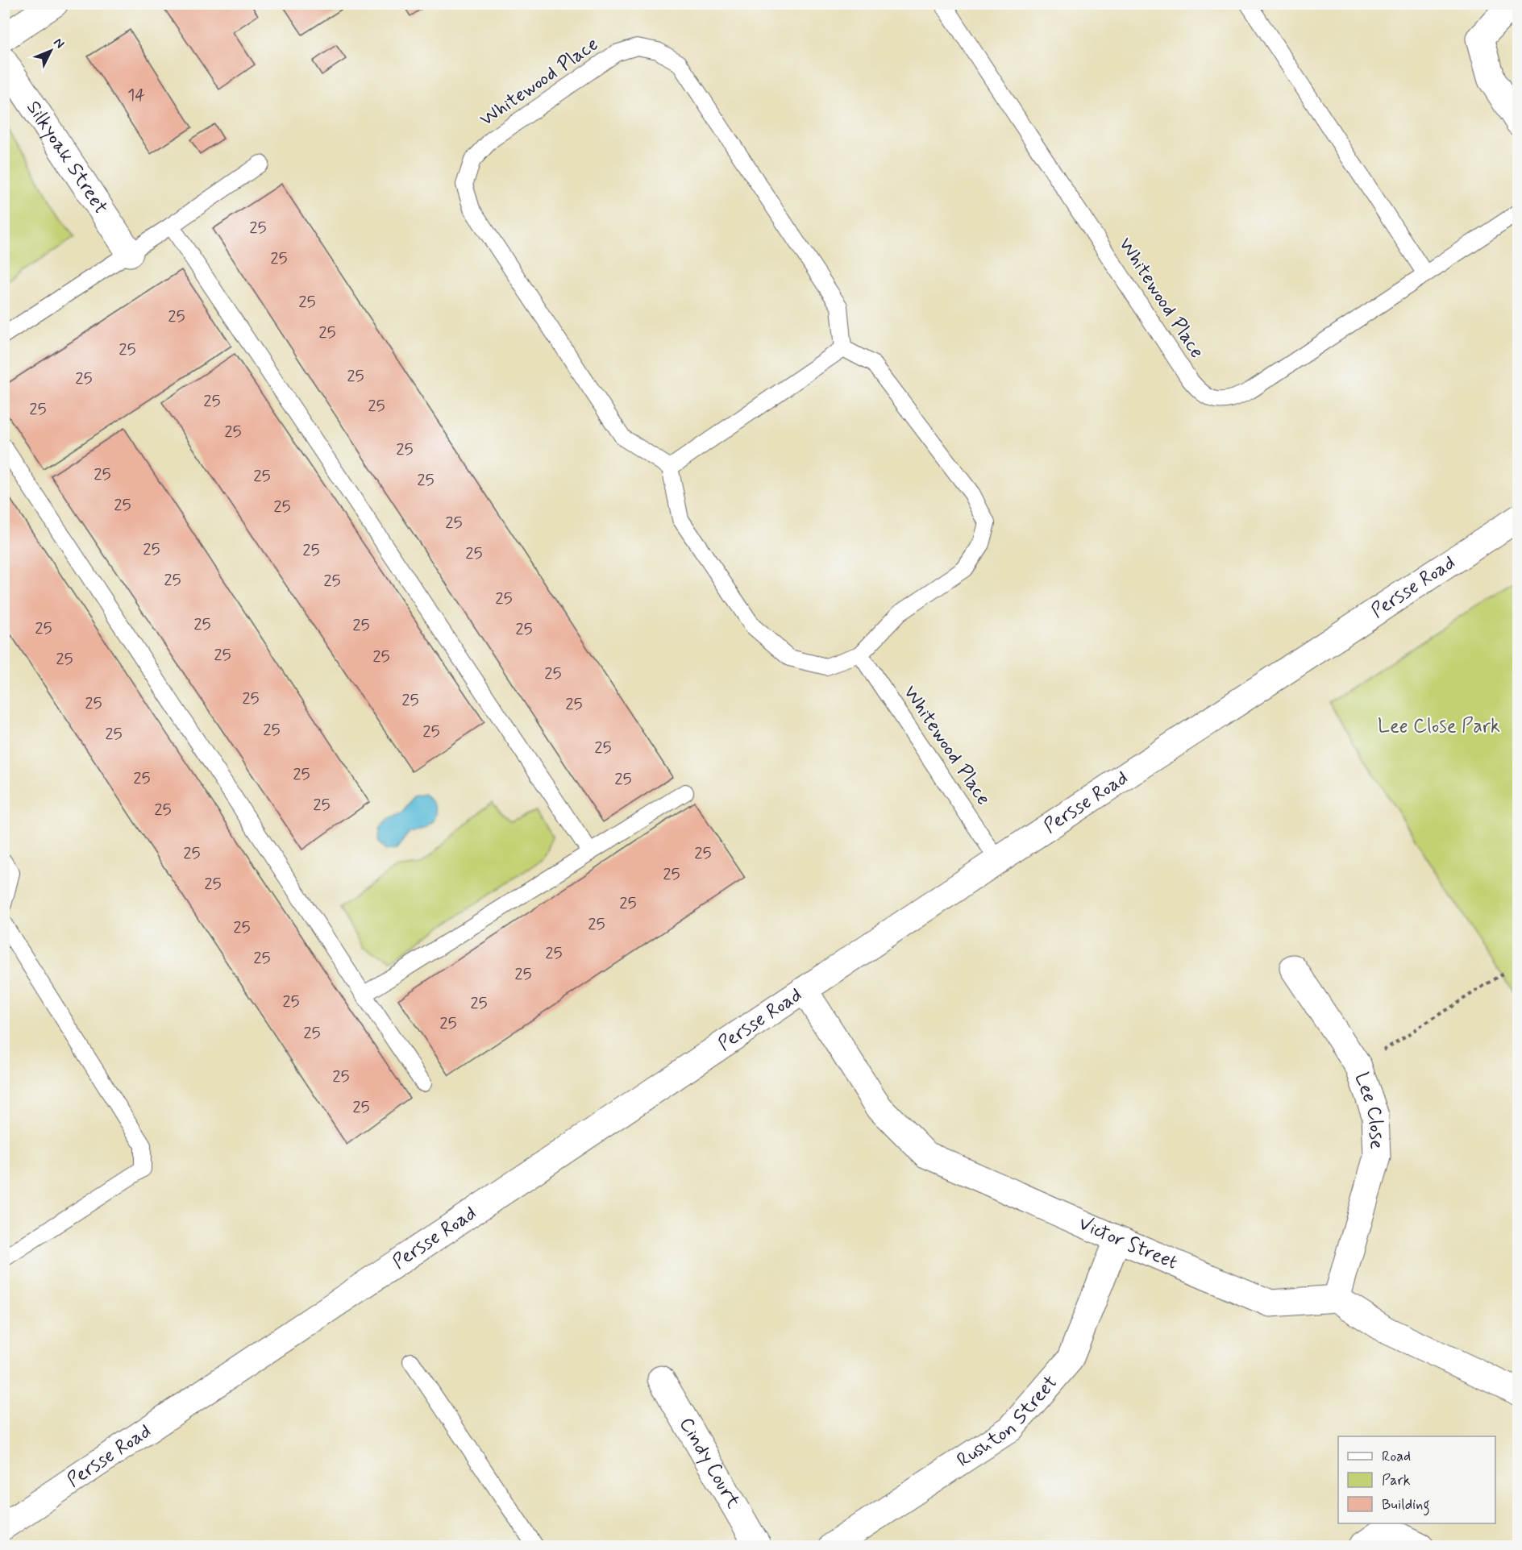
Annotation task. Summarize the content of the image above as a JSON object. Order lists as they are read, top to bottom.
{
  "streets": {
    "street": [
      "Silkyoak Street",
      "Persse Road",
      "Lee Close",
      "Victor Street",
      "Rushton Street",
      "Cindy Court"
    ],
    "lane": ["Whitewood Place"]
  },
  "crossings": [
    ["Whitewood Place", "Persse Road"],
    ["Persse Road", "Victor Street"],
    ["Lee Close", "Victor Street"],
    ["Victor Street", "Rushton Street"]
  ],
  "parks": ["Lee Close Park"],
  "house_numbers": [
    "14",
    "25",
    "25",
    "25",
    "25",
    "25",
    "25",
    "25",
    "25",
    "25",
    "25",
    "25",
    "25",
    "25",
    "25",
    "25",
    "25",
    "25",
    "25",
    "25",
    "25",
    "25",
    "25",
    "25",
    "25",
    "25",
    "25",
    "25",
    "25",
    "25",
    "25",
    "25",
    "25",
    "25",
    "25",
    "25",
    "25",
    "25",
    "25",
    "25",
    "25",
    "25",
    "25",
    "25",
    "25",
    "25",
    "25",
    "25",
    "25",
    "25",
    "25",
    "25",
    "25",
    "25",
    "25",
    "25",
    "25",
    "25",
    "25",
    "25",
    "25",
    "25",
    "25"
  ],
  "legend": ["Road", "Park", "Building"],
  "north": "top right"
}
